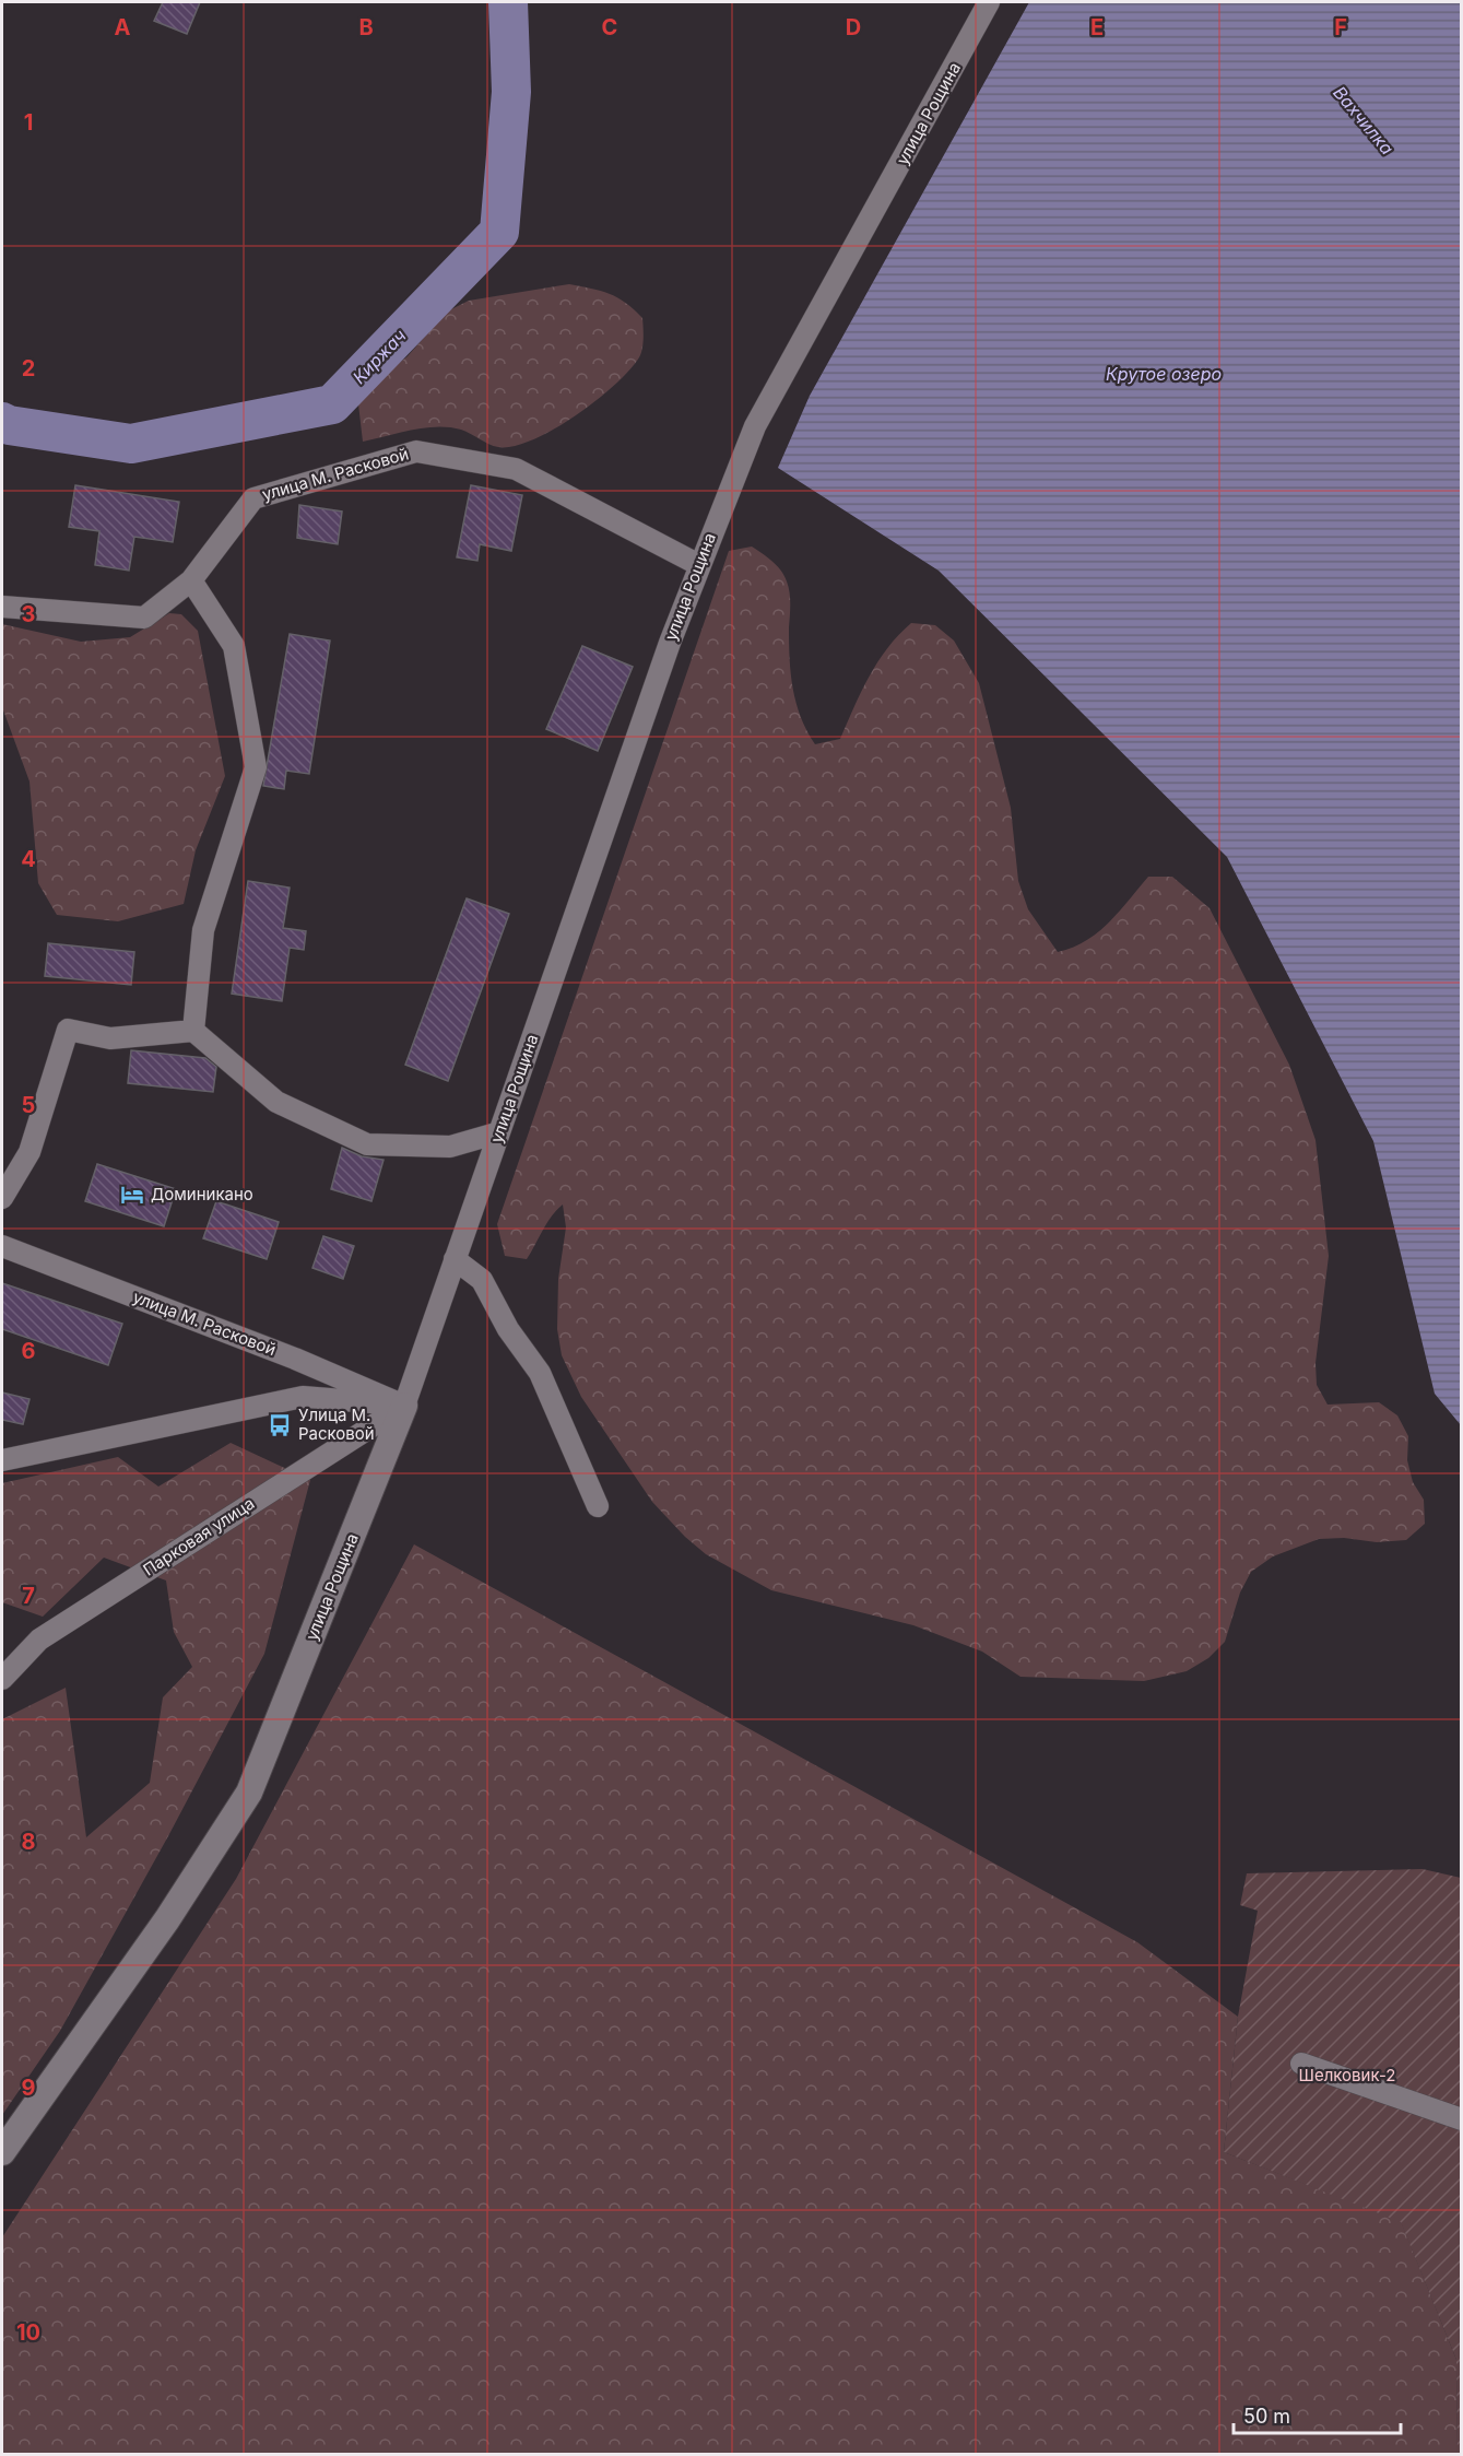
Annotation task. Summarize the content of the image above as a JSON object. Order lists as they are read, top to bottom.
{
  "streets": {
    "street": ["улица Рощина", "улица М. Расковой", "Парковая улица"]
  },
  "crossings": [
    ["улица Рощина", "улица М. Расковой"],
    ["улица Рощина", "Парковая улица"],
    ["улица М. Расковой", "Парковая улица"]
  ],
  "water": ["Вахчилка", "Киржач", "Крутое озеро"],
  "parks": ["Шелковик-2"],
  "places": {
    "hotel": ["Доминикано"],
    "bus stop": ["Улица М. Расковой"]
  },
  "scale_bar": "50 m",
  "grid": {
    "columns": [
      "A",
      "B",
      "C",
      "D",
      "E",
      "F"
    ],
    "rows": [
      "1",
      "2",
      "3",
      "4",
      "5",
      "6",
      "7",
      "8",
      "9",
      "10"
    ]
  }
}
